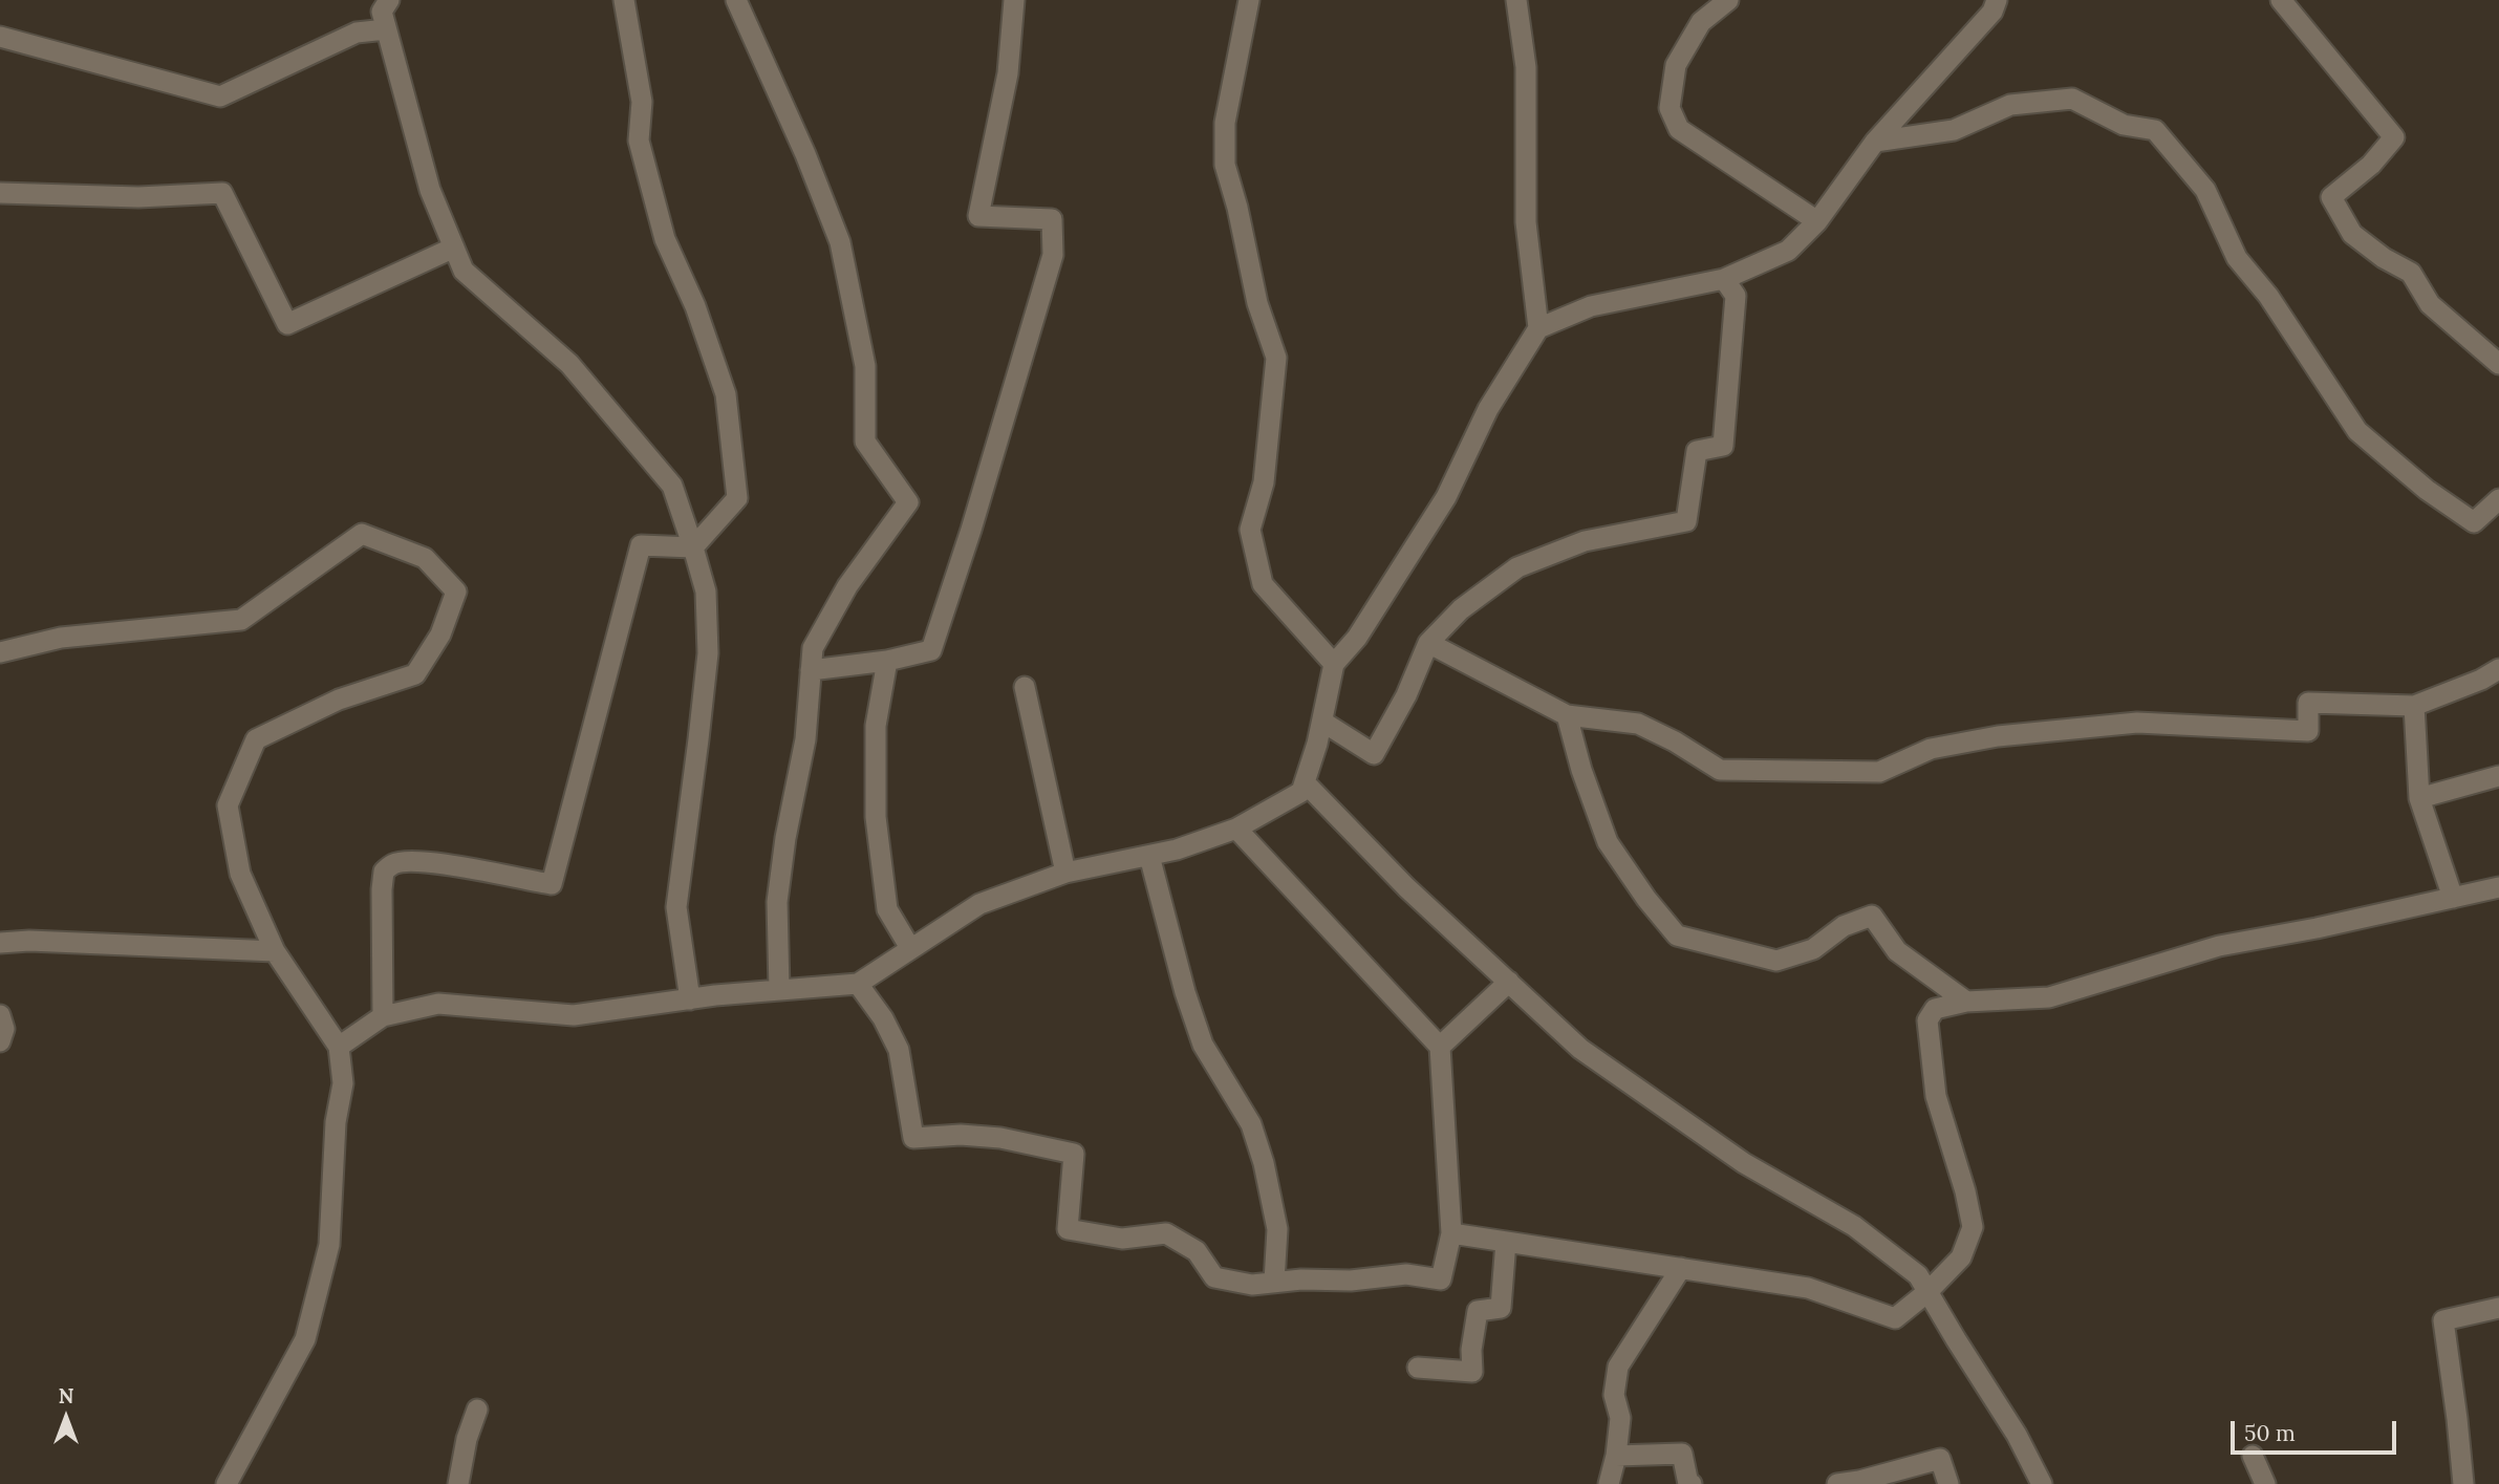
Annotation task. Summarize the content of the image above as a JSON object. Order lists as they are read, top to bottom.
{
  "scale_bar": "50 m",
  "north": "top"
}
